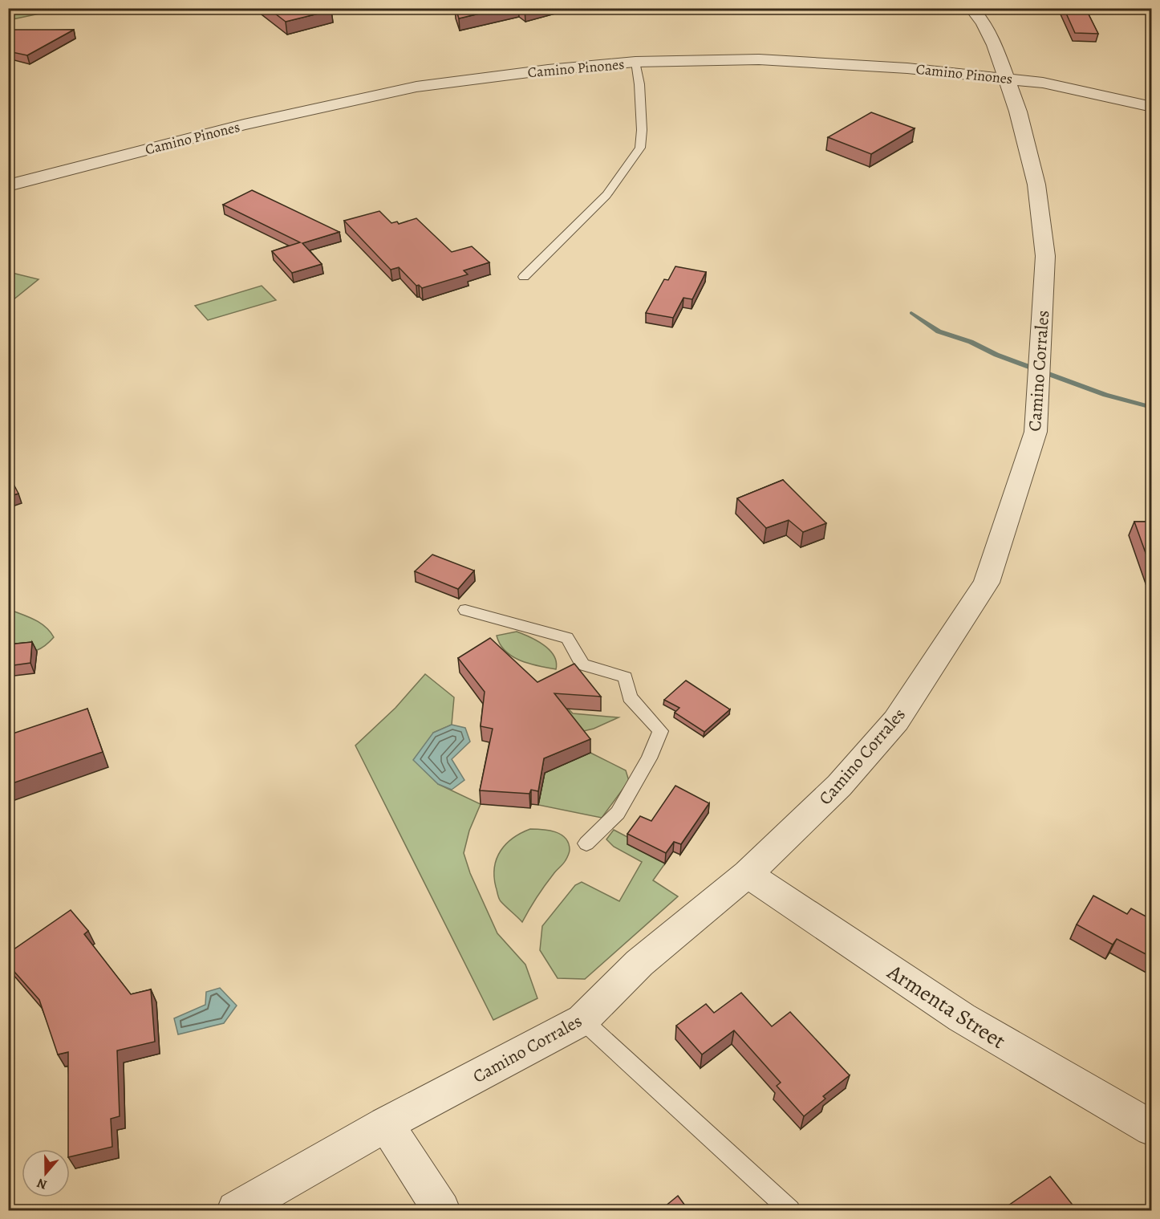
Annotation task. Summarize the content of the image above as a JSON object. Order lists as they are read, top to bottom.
{
  "streets": {
    "street": ["Camino Pinones", "Camino Corrales", "Armenta Street"]
  },
  "crossings": [
    ["Camino Pinones", "Camino Corrales"],
    ["Camino Corrales", "Armenta Street"]
  ],
  "north": "bottom"
}
